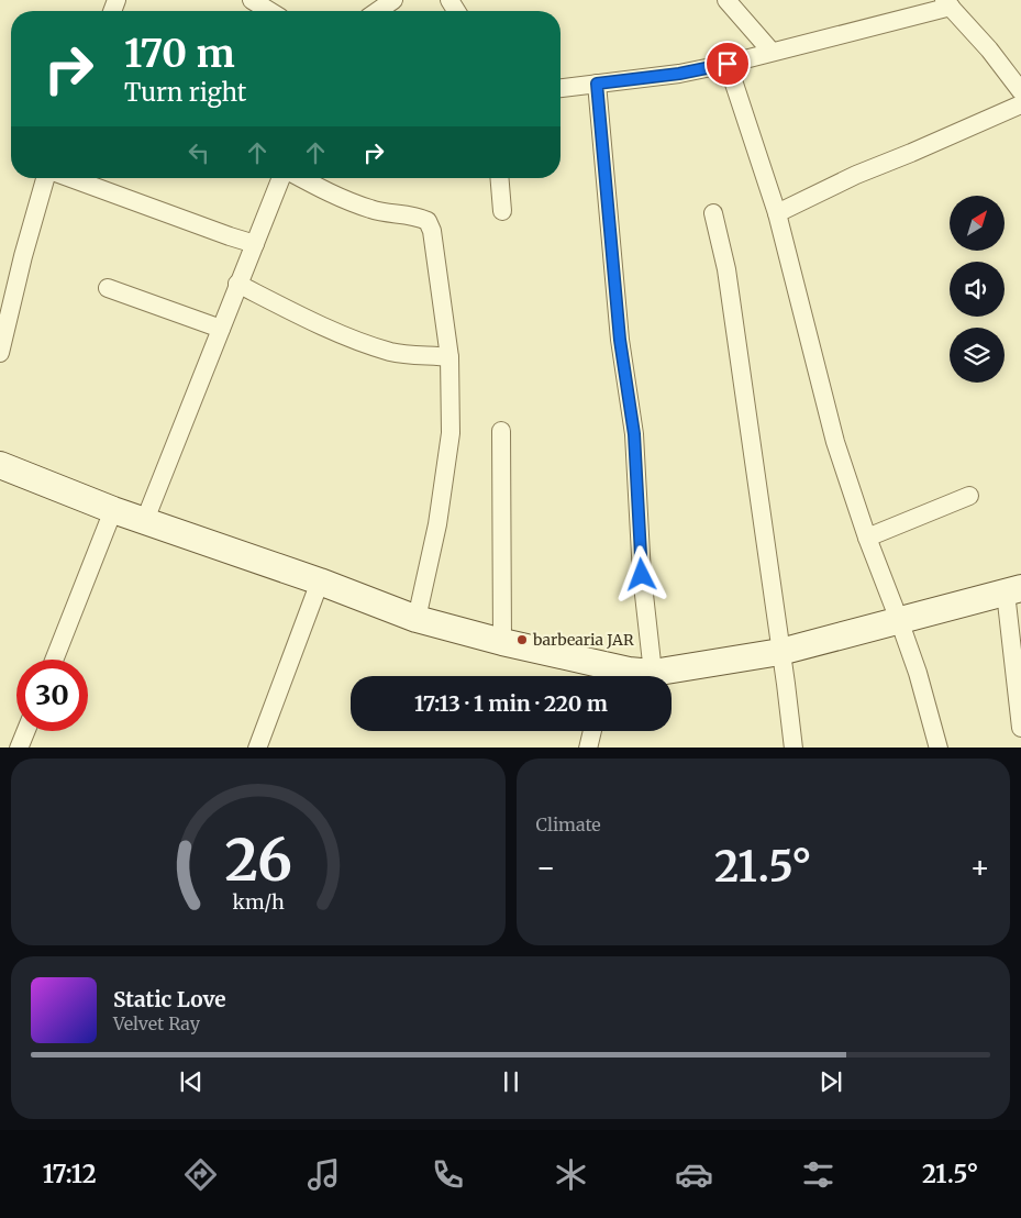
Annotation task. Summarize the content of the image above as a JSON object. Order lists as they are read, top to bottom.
{
  "places": ["barbearia JAR"],
  "north": "top right",
  "page": {
    "turn": ["170 m", "Turn right"],
    "limit": "30",
    "trip": "17:13 · 1 min · 220 m",
    "tile": "Climate",
    "heat": ["−", "21.5°", "+"],
    "song": ["Static Love", "Velvet Ray"],
    "tabs": ["17:12", "21.5°"],
    "gauge": ["26", "km/h"]
  }
}
